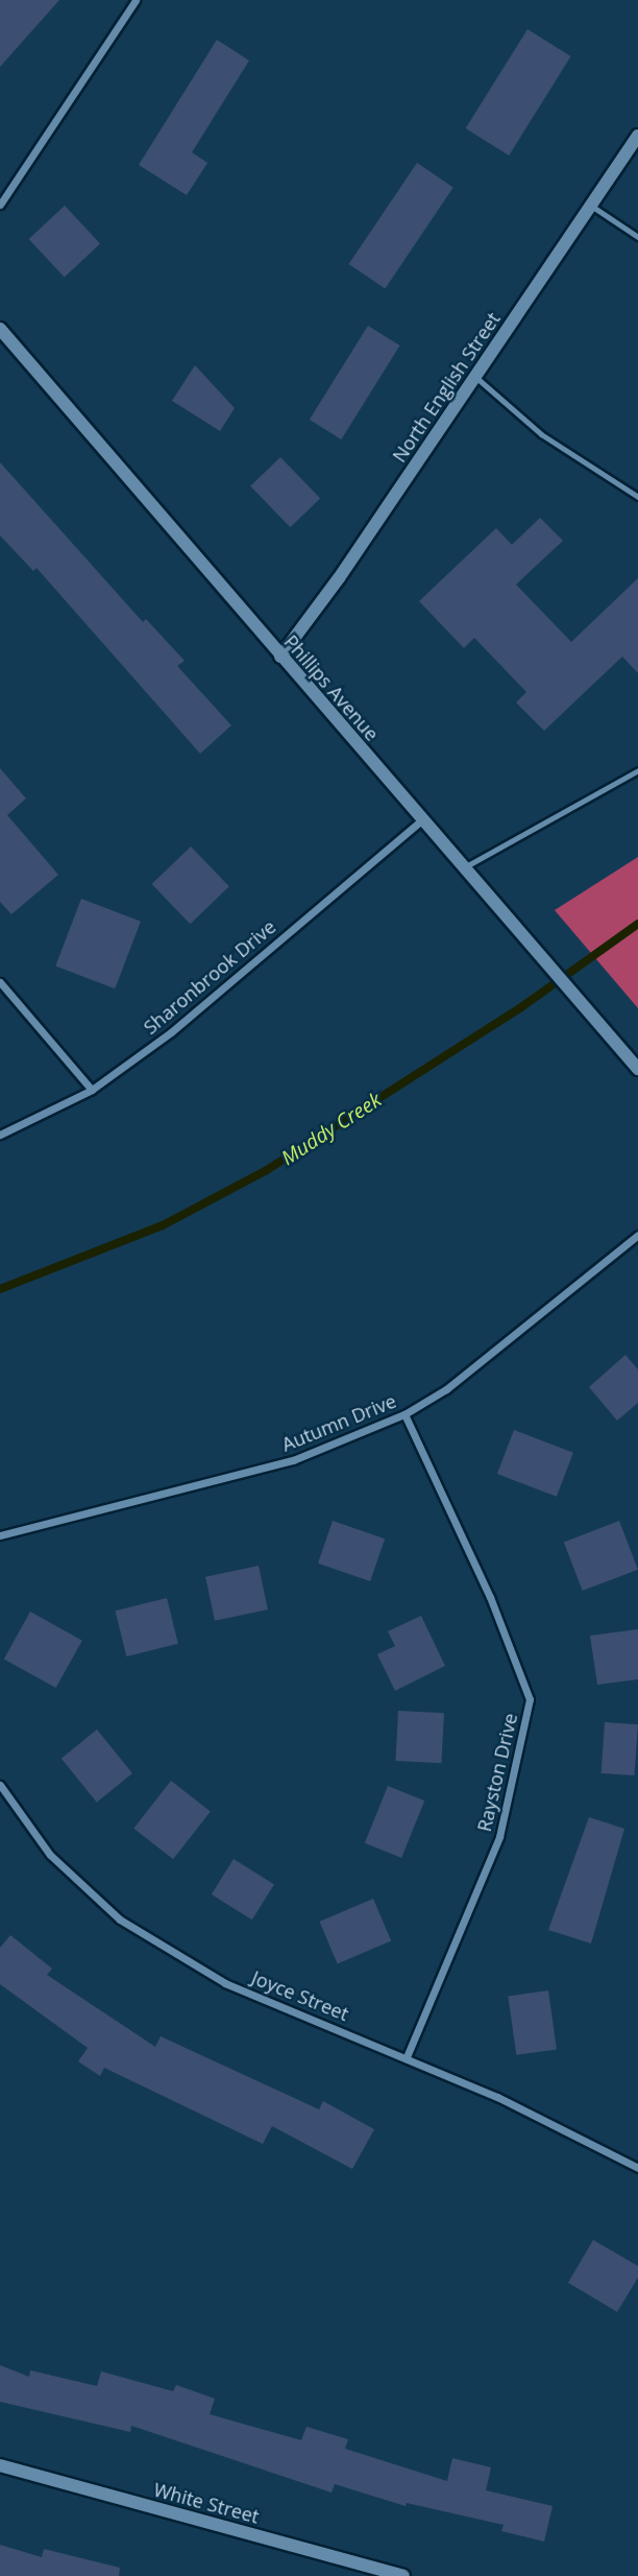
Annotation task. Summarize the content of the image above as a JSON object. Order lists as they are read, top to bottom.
{
  "streets": {
    "street": [
      "North English Street",
      "Phillips Avenue",
      "Sharonbrook Drive",
      "Autumn Drive",
      "Rayston Drive",
      "Joyce Street",
      "White Street"
    ]
  },
  "crossings": [
    ["North English Street", "Phillips Avenue"],
    ["Phillips Avenue", "Sharonbrook Drive"],
    ["Autumn Drive", "Rayston Drive"],
    ["Rayston Drive", "Joyce Street"]
  ],
  "water": ["Muddy Creek"]
}
